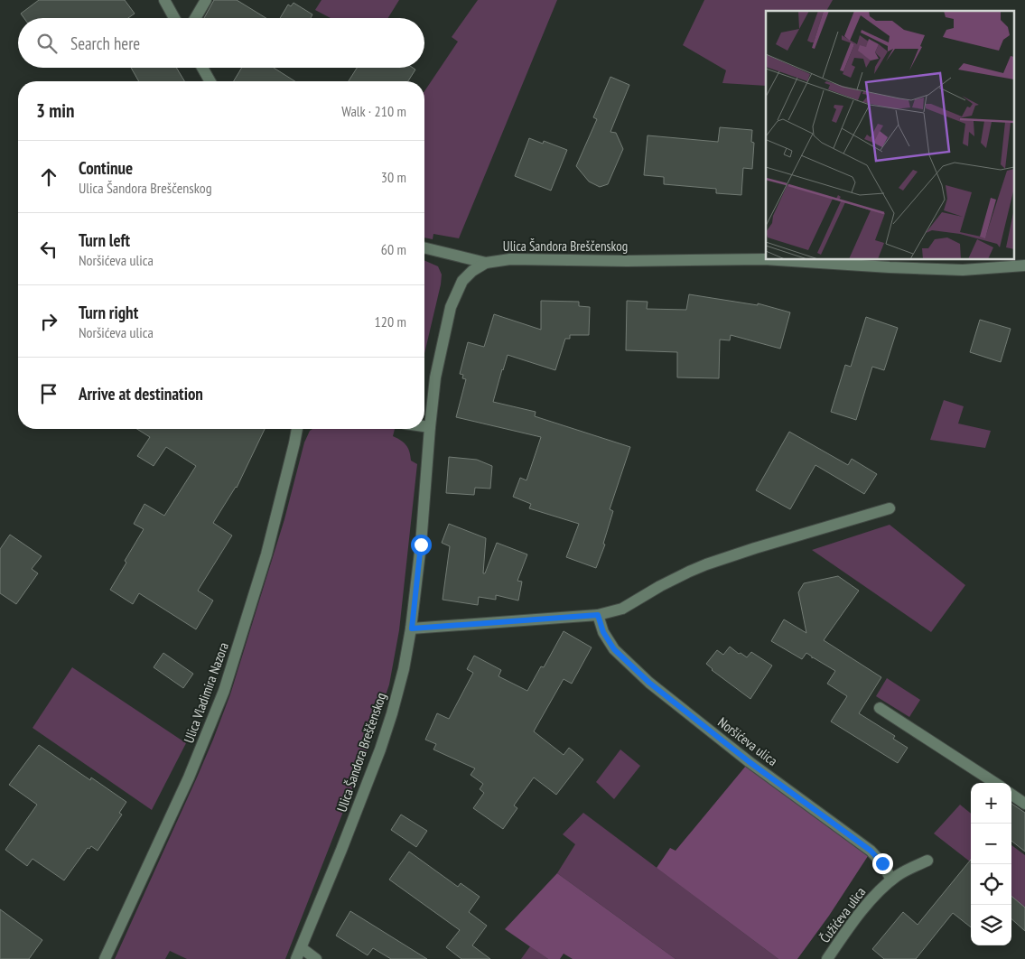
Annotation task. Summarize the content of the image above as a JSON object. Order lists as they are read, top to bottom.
{
  "streets": {
    "street": [
      "Ulica Šandora Breščenskog",
      "Ulica Vladimira Nazora",
      "Noršićeva ulica",
      "Čužićeva ulica"
    ]
  },
  "crossings": [
    ["Noršićeva ulica", "Čužićeva ulica"]
  ],
  "page": {
    "search": "Search here",
    "heading": ["3 min", "Walk · 210 m"],
    "list": [
      ["Continue", "Ulica Šandora Breščenskog", "30 m"],
      ["Turn left", "Noršićeva ulica", "60 m"],
      ["Turn right", "Noršićeva ulica", "120 m"],
      "Arrive at destination"
    ],
    "map_buttons": ["+", "−"]
  }
}
